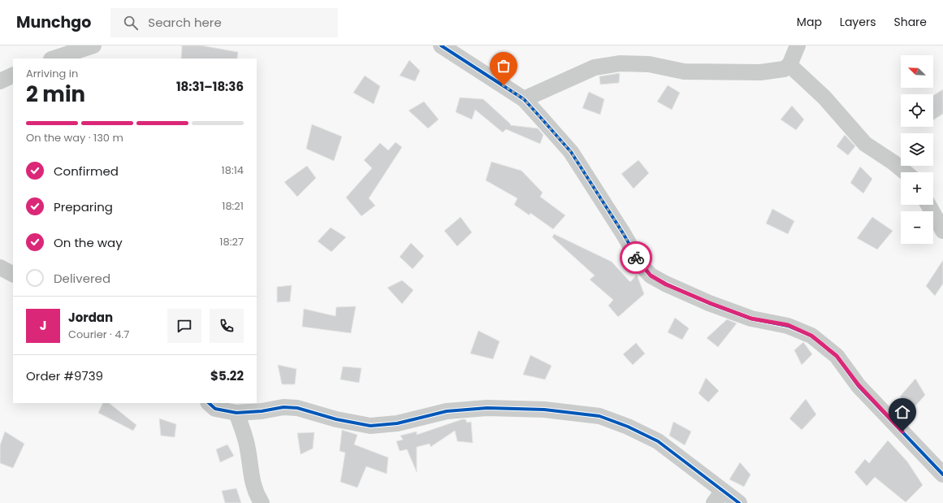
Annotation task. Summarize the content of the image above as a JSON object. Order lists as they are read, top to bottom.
{
  "north": "top left",
  "page": {
    "header": "Munchgo",
    "search": "Search here",
    "nav": ["Map", "Layers", "Share"],
    "map_buttons": ["+", "−"],
    "heading": ["2 min", "Arriving in", "18:31–18:36"],
    "panel": [
      "Jordan",
      "Courier · 4.7",
      "Order #9739",
      "$5.22"
    ],
    "bar": "On the way · 130 m",
    "list": [
      ["Confirmed", "18:14"],
      ["Preparing", "18:21"],
      ["On the way", "18:27"],
      "Delivered"
    ],
    "round": "J"
  }
}
